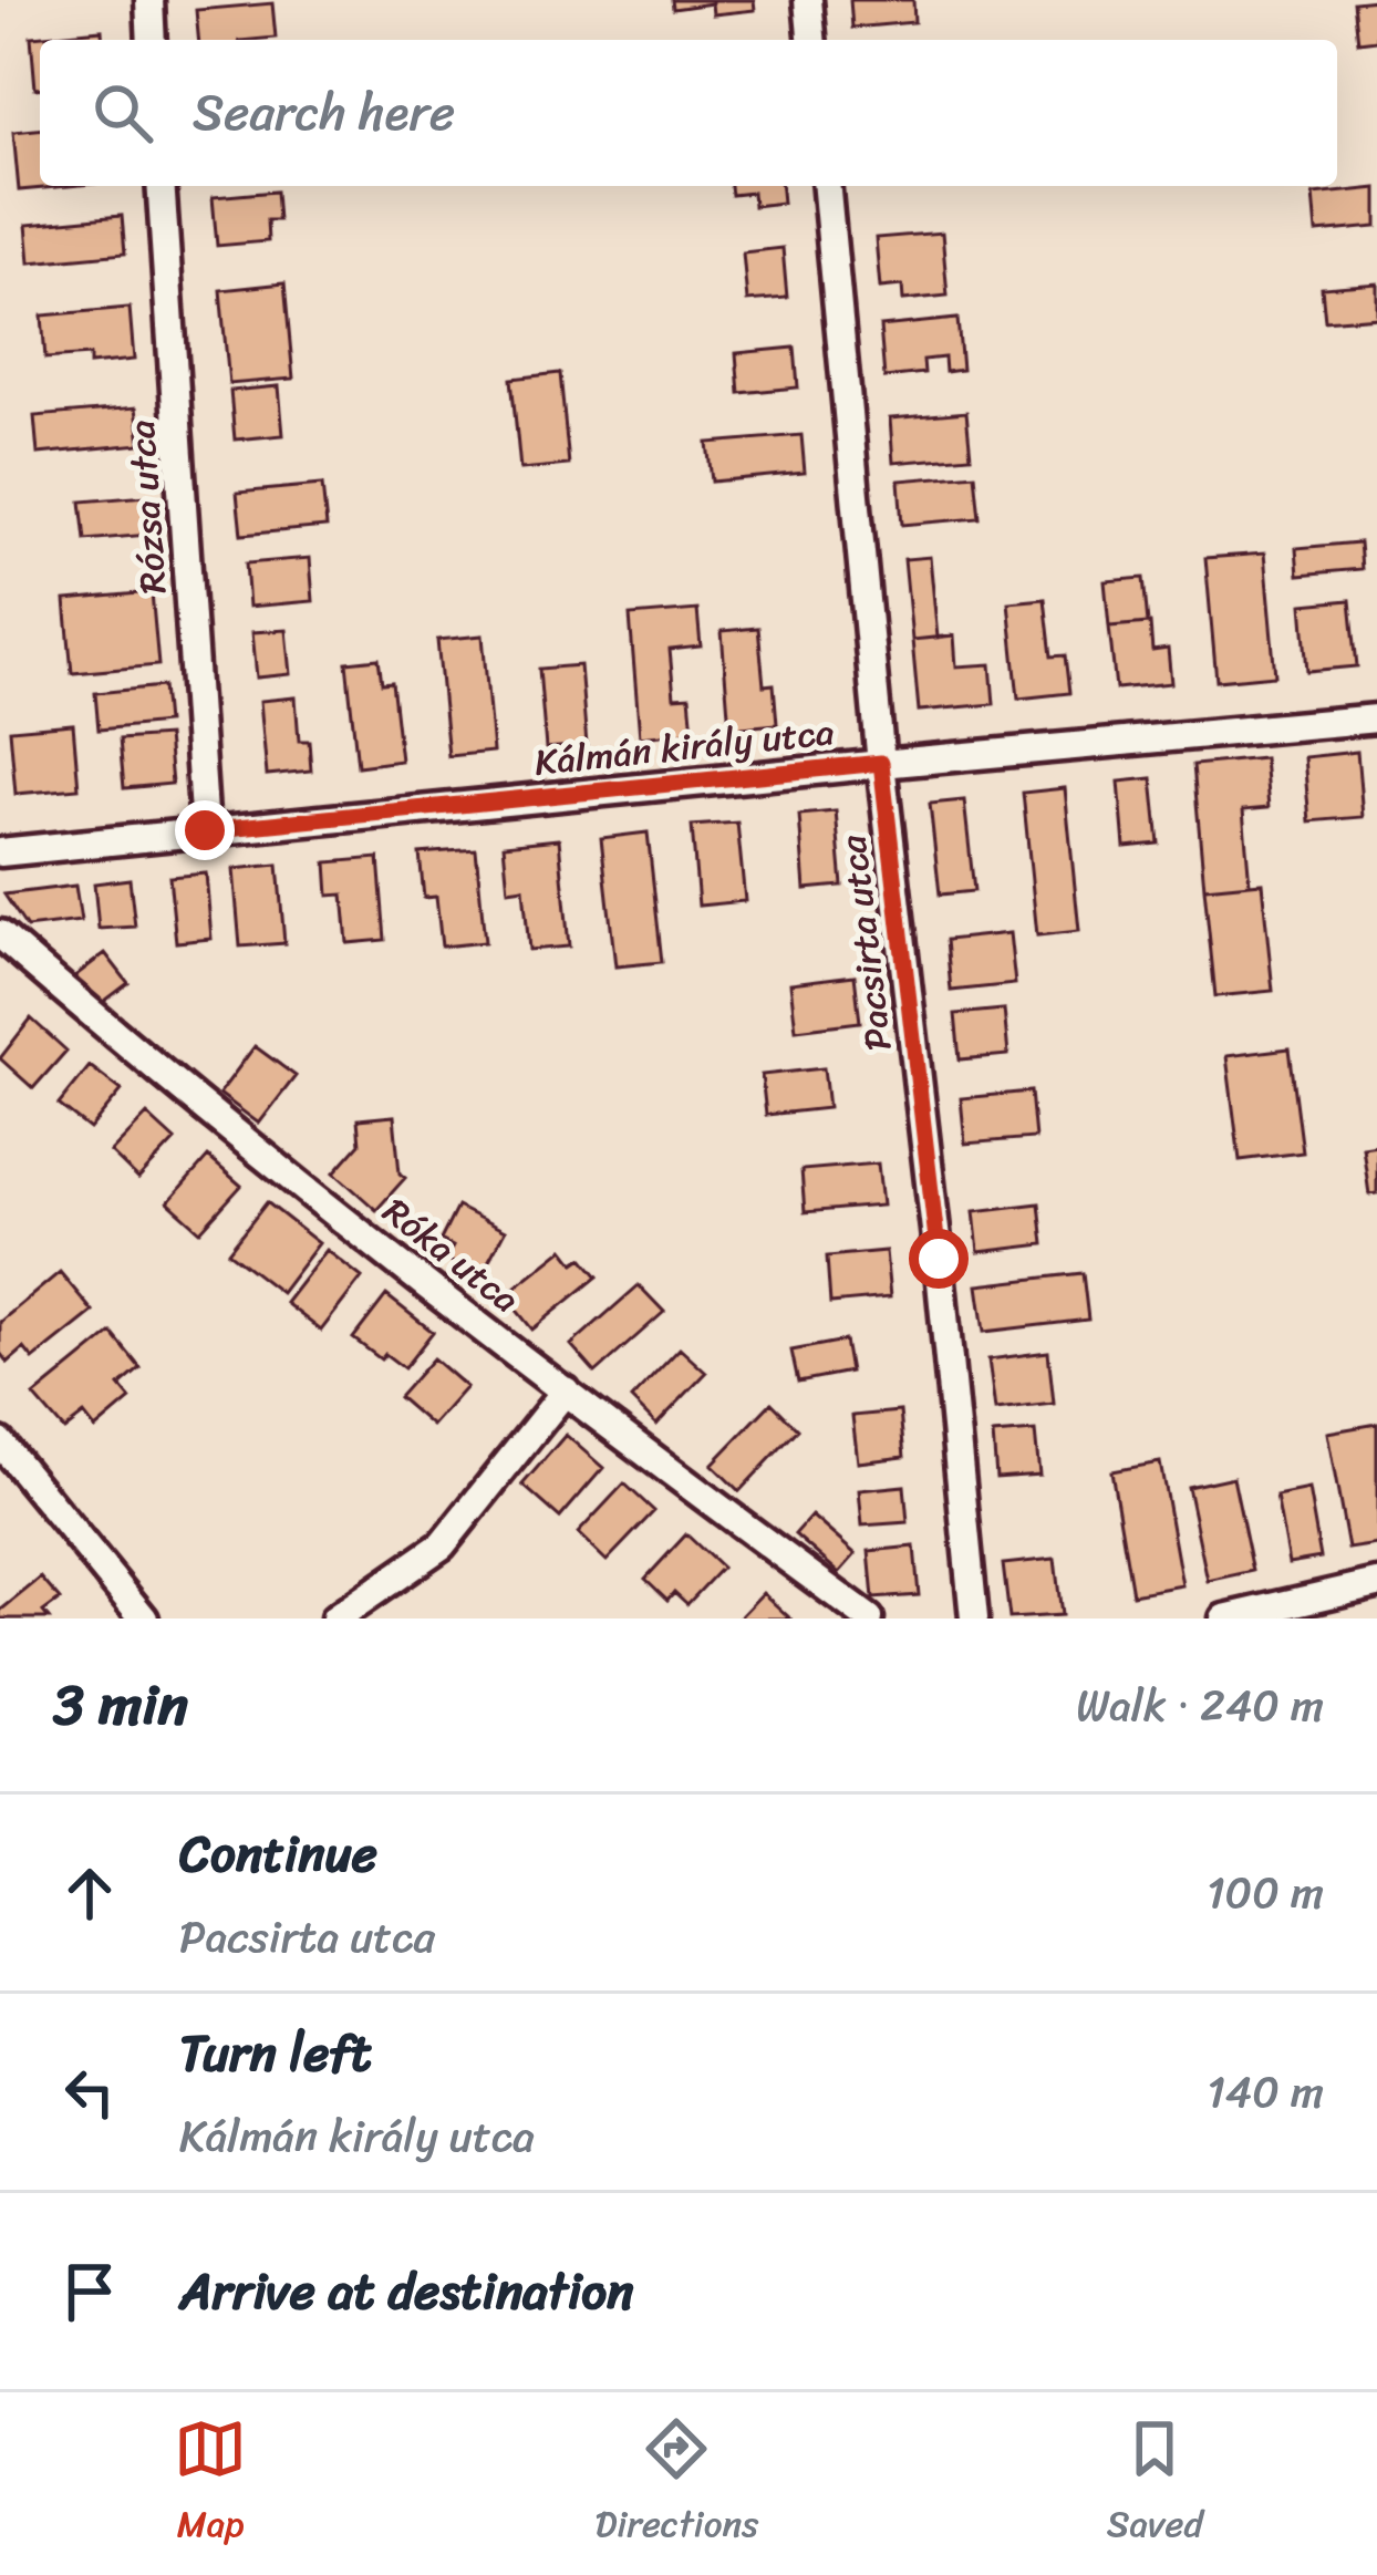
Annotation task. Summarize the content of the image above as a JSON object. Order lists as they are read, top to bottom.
{
  "streets": {
    "street": [
      "Rózsa utca",
      "Kálmán király utca",
      "Pacsirta utca",
      "Róka utca"
    ]
  },
  "crossings": [
    ["Rózsa utca", "Kálmán király utca"],
    ["Kálmán király utca", "Pacsirta utca"]
  ],
  "page": {
    "search": "Search here",
    "heading": ["3 min", "Walk · 240 m"],
    "list": [
      ["Continue", "Pacsirta utca", "100 m"],
      ["Turn left", "Kálmán király utca", "140 m"],
      "Arrive at destination"
    ],
    "nav": ["Map", "Directions", "Saved"]
  }
}
